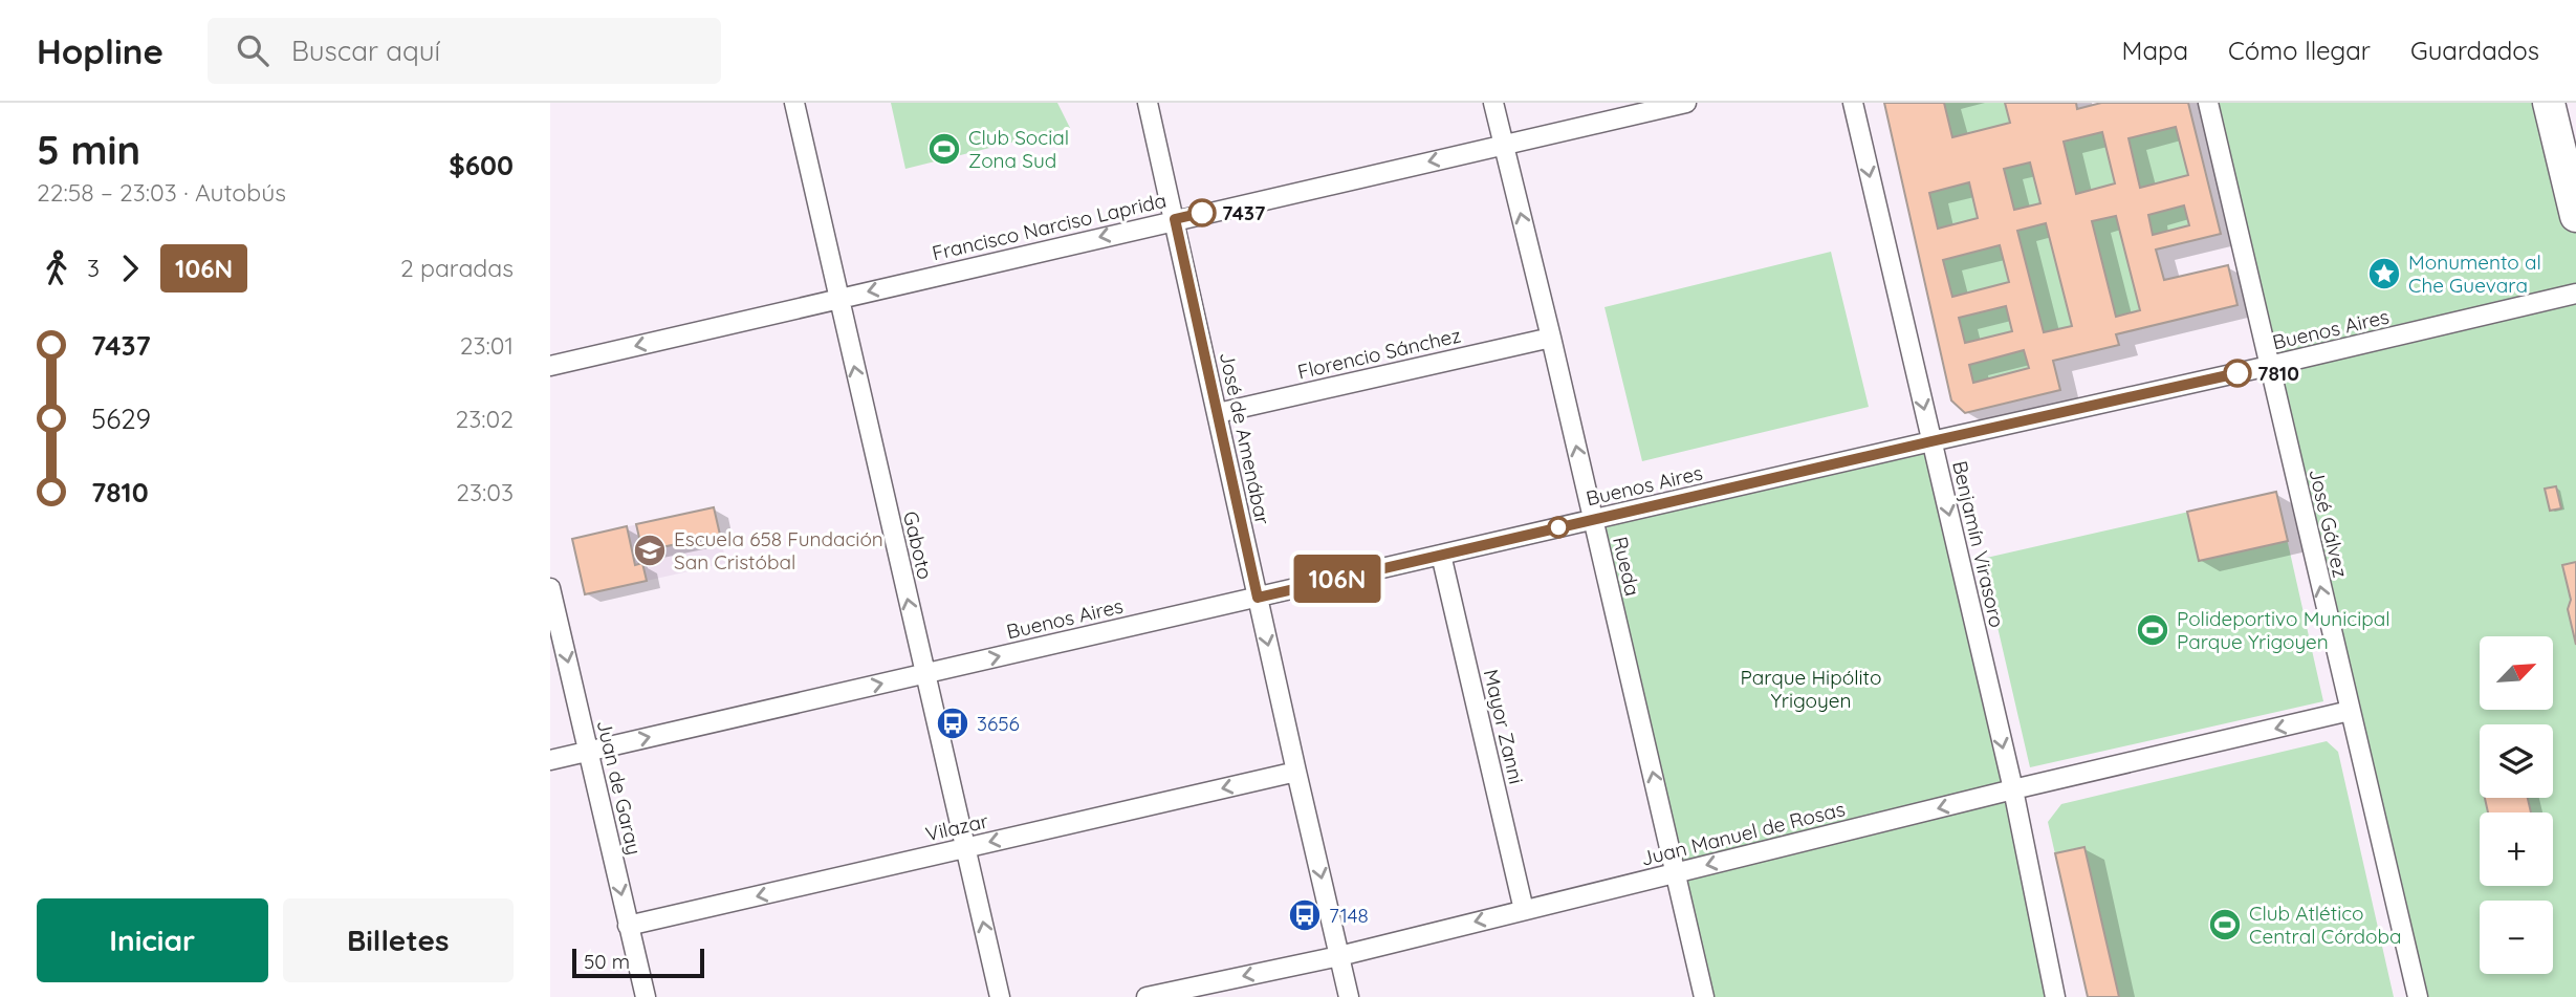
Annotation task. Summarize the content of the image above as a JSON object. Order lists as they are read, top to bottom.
{
  "streets": {
    "street": [
      "Francisco Narciso Laprida",
      "Buenos Aires",
      "Florencio Sánchez",
      "José de Amenábar",
      "José Gálvez",
      "Benjamín Virasoro",
      "Gaboto",
      "Rueda",
      "Mayor Zanni",
      "Juan de Garay",
      "Vilazar",
      "Juan Manuel de Rosas"
    ]
  },
  "crossings": [
    ["Francisco Narciso Laprida", "José de Amenábar"],
    ["Francisco Narciso Laprida", "Gaboto"],
    ["Francisco Narciso Laprida", "Rueda"],
    ["Buenos Aires", "José de Amenábar"],
    ["Buenos Aires", "José Gálvez"],
    ["Buenos Aires", "Benjamín Virasoro"],
    ["Buenos Aires", "Gaboto"],
    ["Buenos Aires", "Rueda"],
    ["Buenos Aires", "Mayor Zanni"],
    ["Buenos Aires", "Juan de Garay"],
    ["Florencio Sánchez", "José de Amenábar"],
    ["Florencio Sánchez", "Rueda"],
    ["José de Amenábar", "Vilazar"],
    ["José de Amenábar", "Juan Manuel de Rosas"],
    ["José Gálvez", "Juan Manuel de Rosas"],
    ["Benjamín Virasoro", "Juan Manuel de Rosas"],
    ["Gaboto", "Vilazar"],
    ["Rueda", "Juan Manuel de Rosas"],
    ["Mayor Zanni", "Juan Manuel de Rosas"],
    ["Juan de Garay", "Vilazar"]
  ],
  "one_way": [
    "Francisco Narciso Laprida",
    "José de Amenábar",
    "José Gálvez",
    "Benjamín Virasoro",
    "Gaboto",
    "Rueda",
    "Juan de Garay",
    "Vilazar",
    "Juan Manuel de Rosas"
  ],
  "parks": ["Parque Hipólito Yrigoyen"],
  "places": {
    "sports": ["Club Social Zona Sud", "Polideportivo Municipal Parque Yrigoyen", "Club Atlético Central Córdoba"],
    "other": ["7437", "7810"],
    "place": ["Monumento al Che Guevara"],
    "school or university": ["Escuela 658 Fundación San Cristóbal"],
    "bus stop": ["3656", "7148"]
  },
  "lines": ["bus line 106N"],
  "scale_bar": "50 m",
  "north": "top right",
  "page": {
    "header": "Hopline",
    "search": "Buscar aquí",
    "nav": ["Mapa", "Cómo llegar", "Guardados"],
    "heading": ["5 min", "22:58 – 23:03 · Autobús", "$600"],
    "on_map": "106N",
    "legs": ["3", "106N", "2 paradas"],
    "list": [
      {
        "name": "7437",
        "value": "23:01"
      },
      {
        "name": "5629",
        "value": "23:02"
      },
      {
        "name": "7810",
        "value": "23:03"
      }
    ],
    "map_buttons": ["+", "−"],
    "buttons": ["Iniciar", "Billetes"],
    "scale": "50 m"
  }
}
